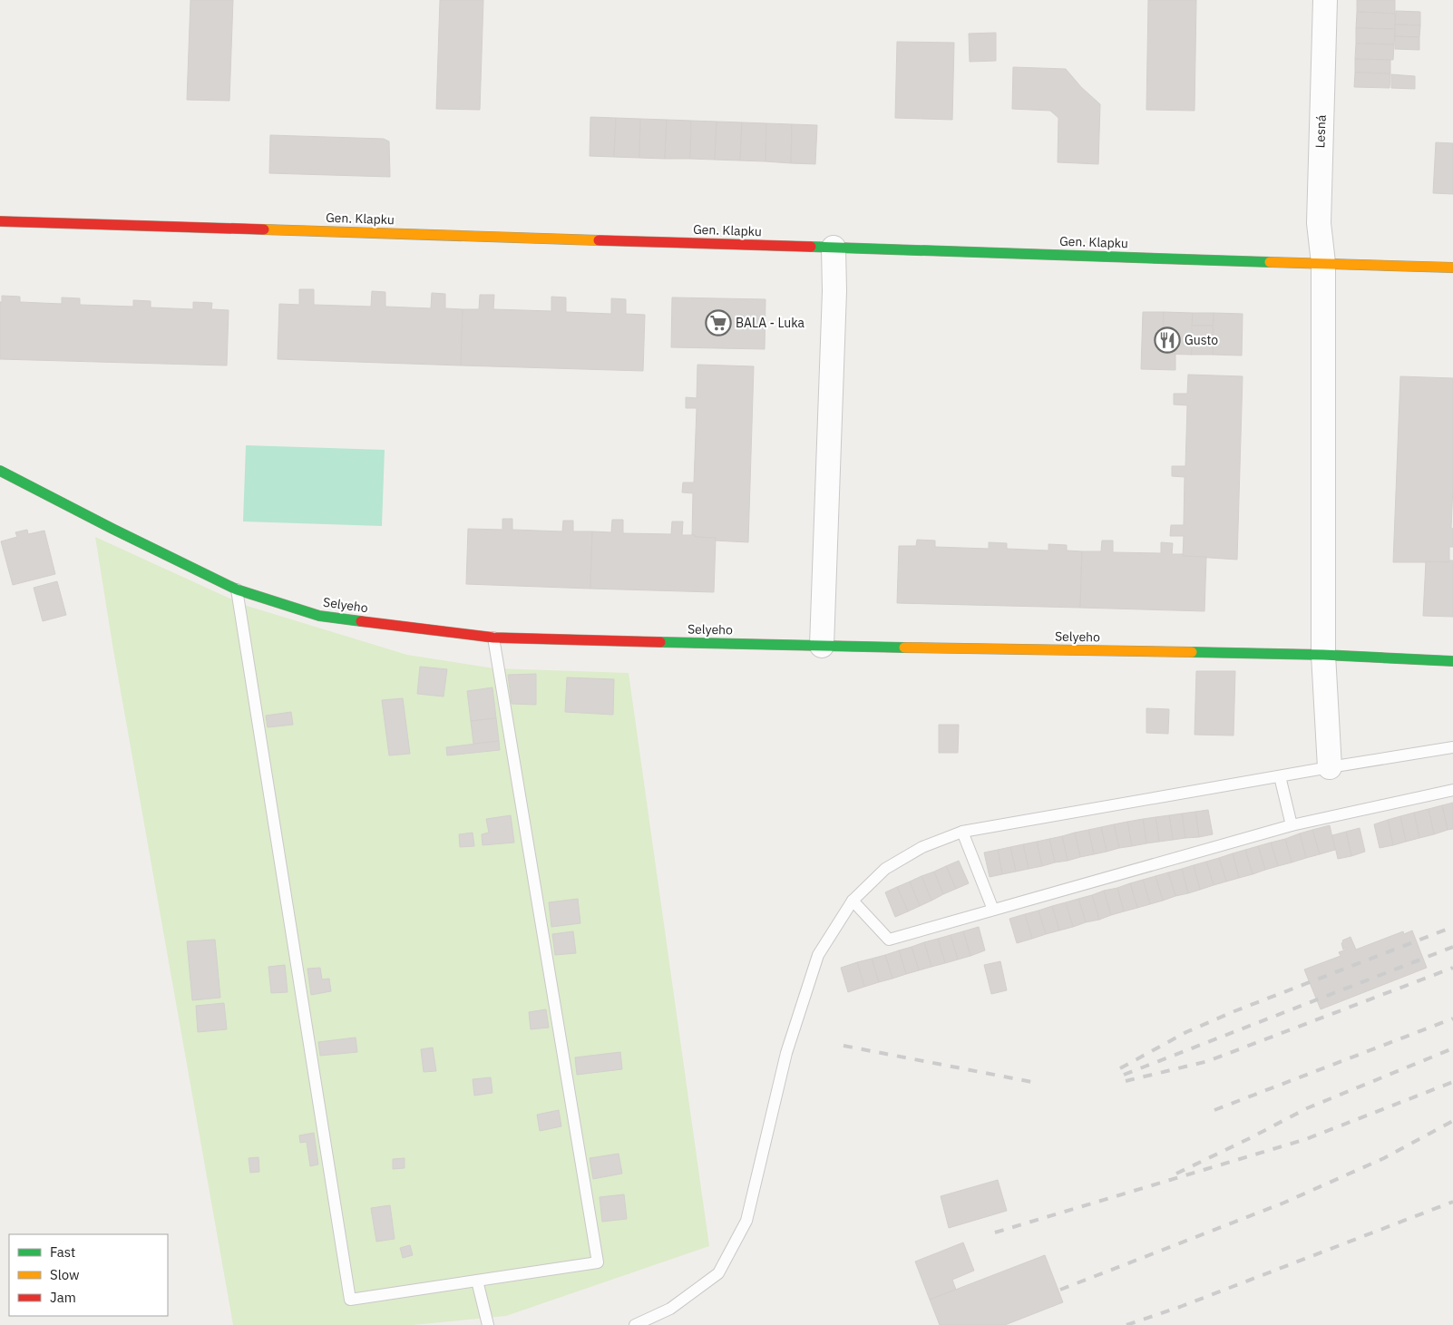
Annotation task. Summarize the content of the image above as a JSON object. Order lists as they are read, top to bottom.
{
  "streets": {
    "street": ["Lesná", "Gen. Klapku", "Selyeho"]
  },
  "crossings": [
    ["Lesná", "Gen. Klapku"],
    ["Lesná", "Selyeho"]
  ],
  "places": {
    "supermarket": ["BALA - Luka"],
    "restaurant": ["Gusto"]
  },
  "legend": ["Fast", "Slow", "Jam"]
}
